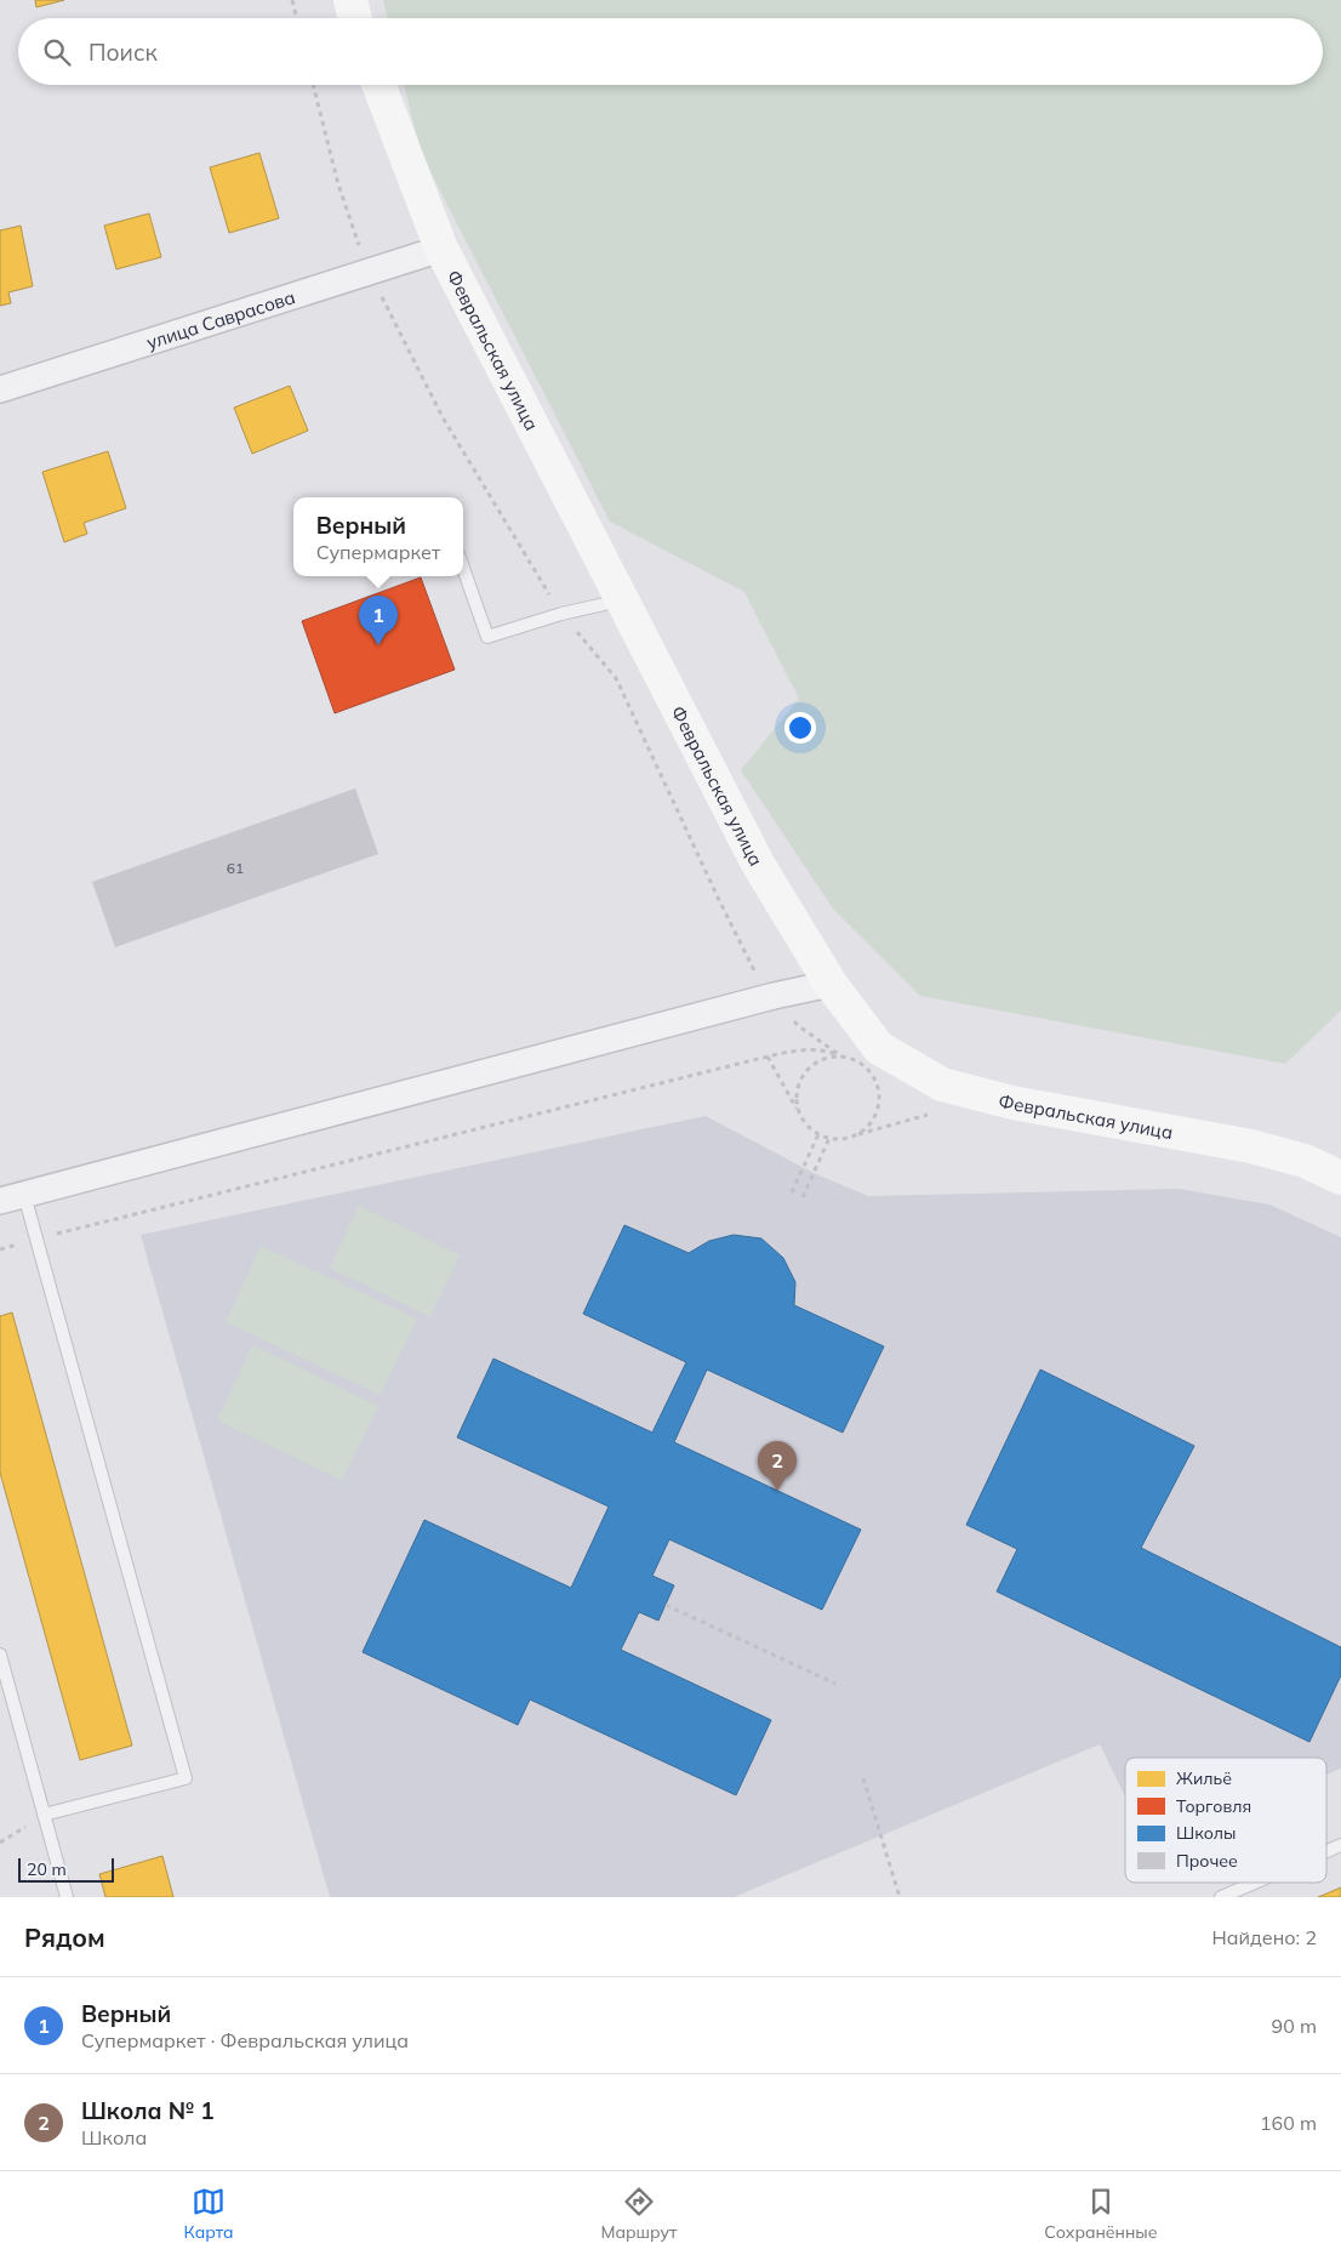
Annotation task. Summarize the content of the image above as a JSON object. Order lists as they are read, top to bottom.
{
  "streets": {
    "main road": ["Февральская улица"],
    "street": ["улица Саврасова"]
  },
  "crossings": [
    ["улица Саврасова", "Февральская улица"]
  ],
  "house_numbers": ["61"],
  "legend": [
    "Жильё",
    "Торговля",
    "Школы",
    "Прочее"
  ],
  "scale_bar": "20 m",
  "page": {
    "search": "Поиск",
    "popup": ["Верный", "Супермаркет"],
    "pins": ["1", "2"],
    "scale": "20 m",
    "heading": ["Рядом", "Найдено: 2"],
    "list": [
      {
        "mark": "1",
        "name": "Верный",
        "note": "Супермаркет · Февральская улица",
        "value": "90 m"
      },
      {
        "mark": "2",
        "name": "Школа № 1",
        "note": "Школа",
        "value": "160 m"
      }
    ],
    "nav": ["Карта", "Маршрут", "Сохранённые"]
  }
}
